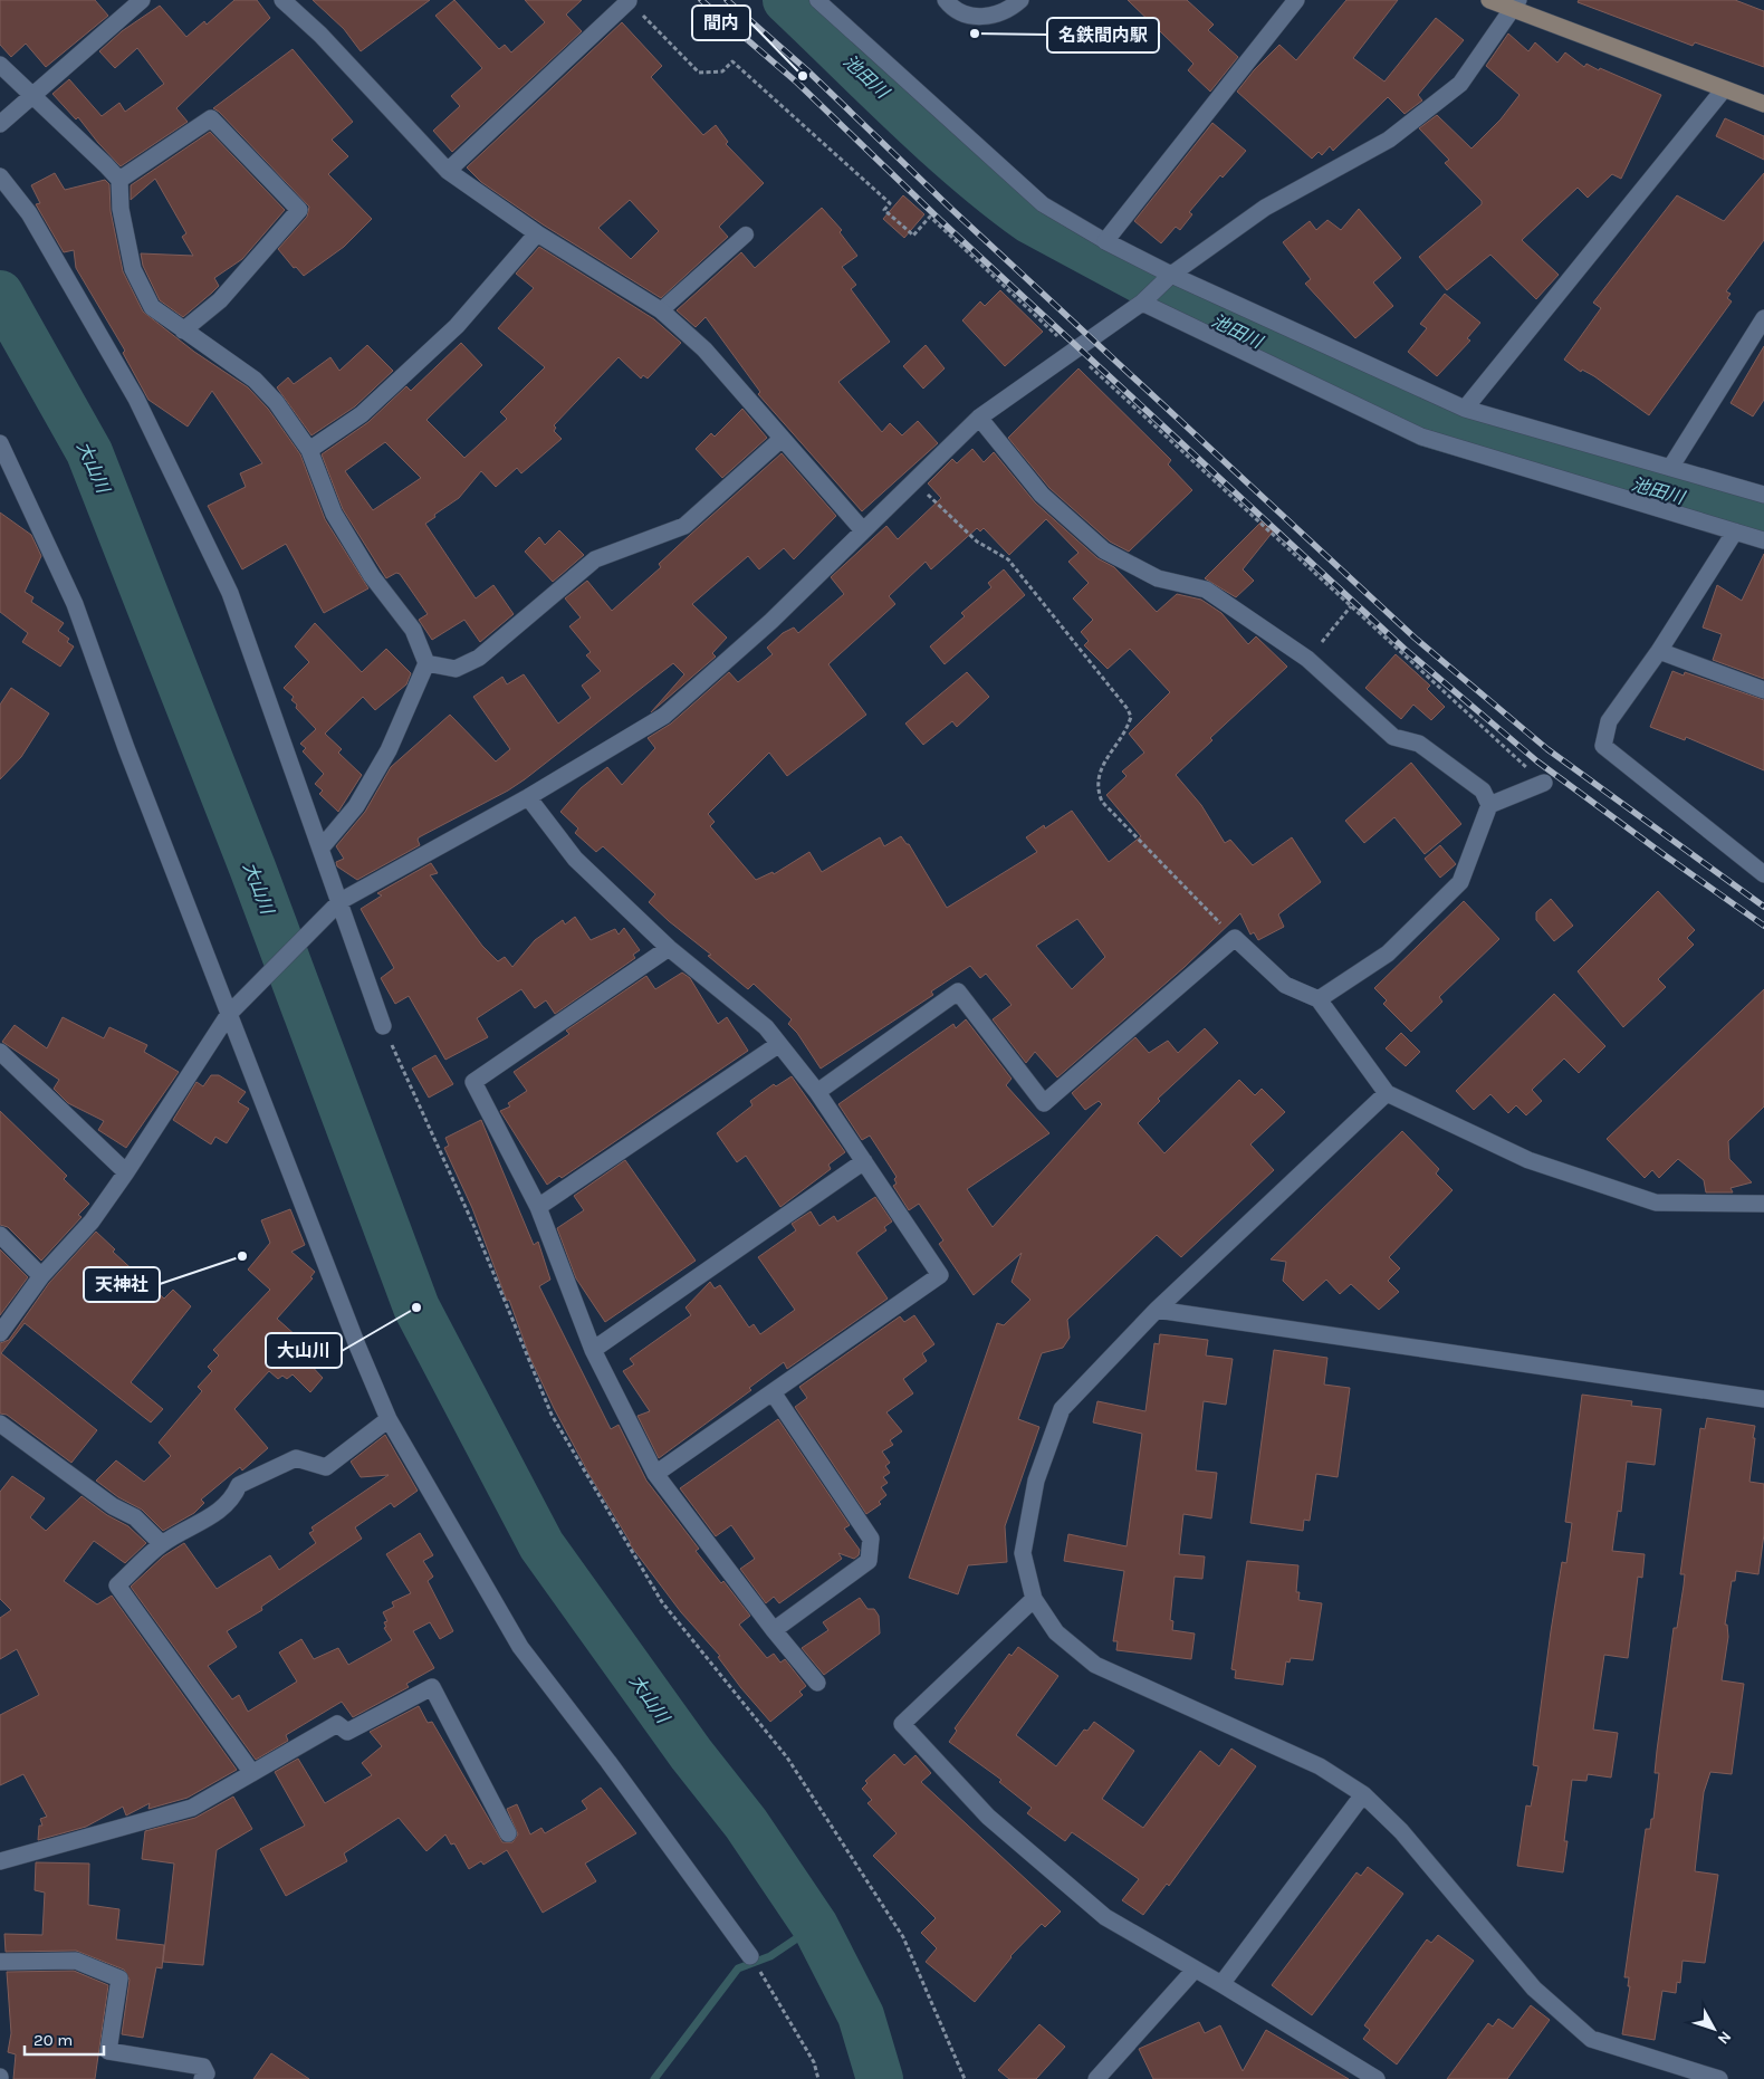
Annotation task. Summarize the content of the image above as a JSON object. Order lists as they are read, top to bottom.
{
  "water": ["池田川", "大山川"],
  "places": [
    "名鉄間内駅",
    "間内",
    "天神社",
    "大山川"
  ],
  "scale_bar": "20 m",
  "north": "bottom right"
}
